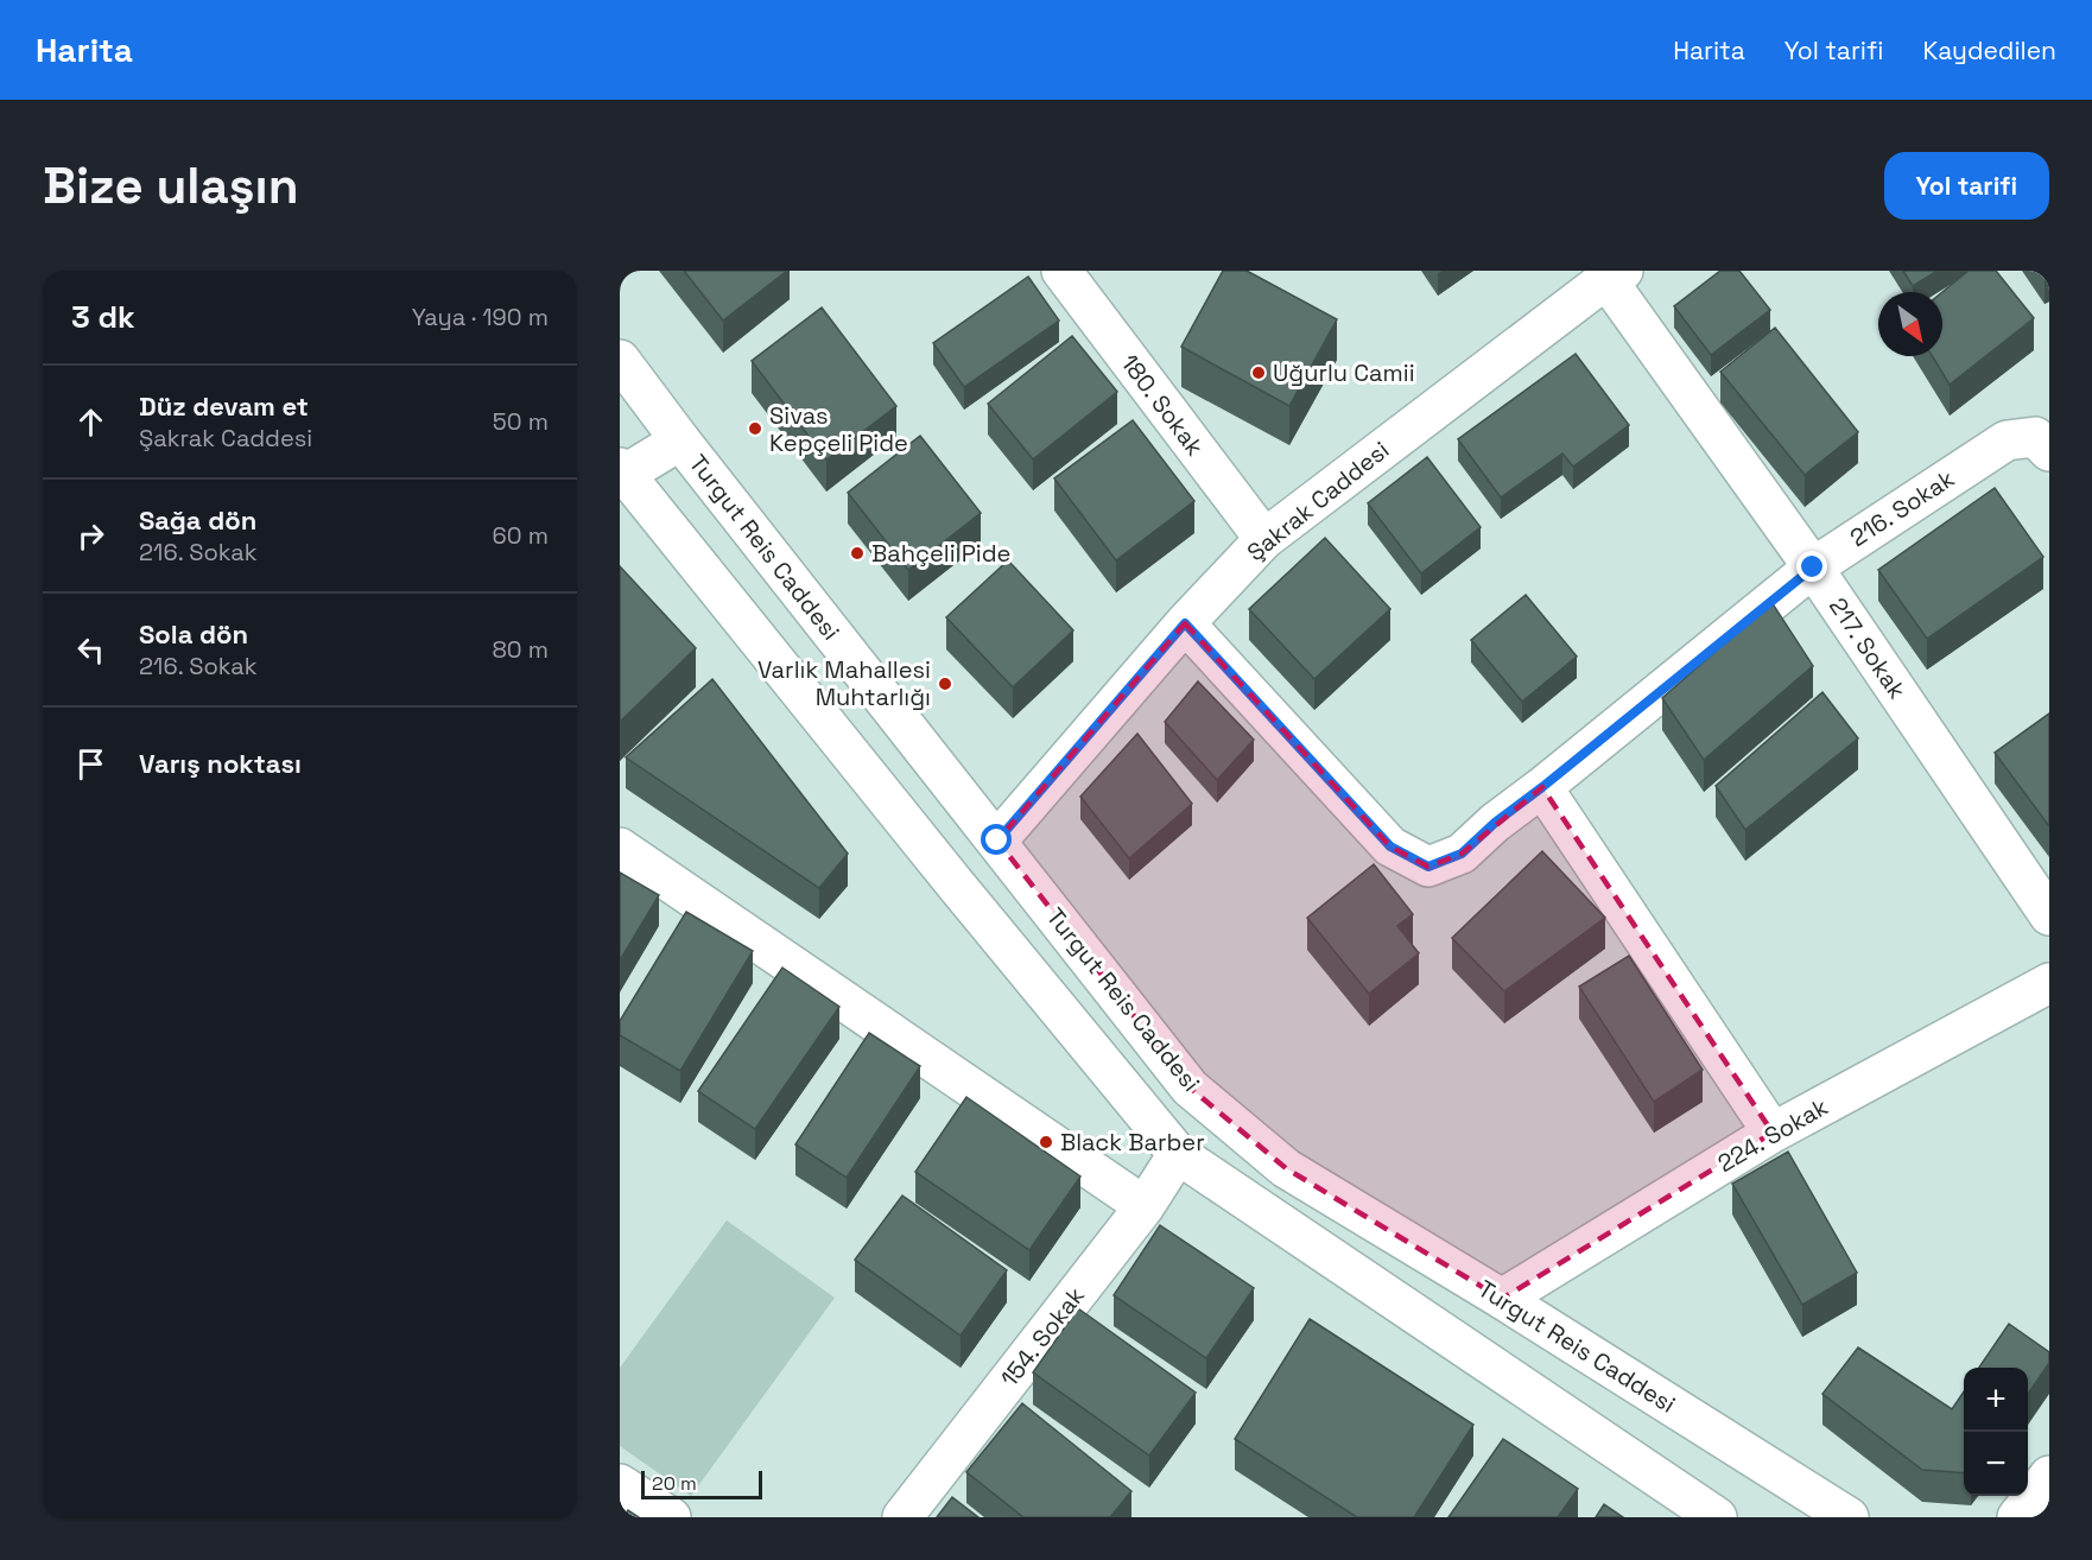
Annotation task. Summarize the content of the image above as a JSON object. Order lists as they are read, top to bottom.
{
  "streets": {
    "street": [
      "180. Sokak",
      "Şakrak Caddesi",
      "216. Sokak",
      "Turgut Reis Caddesi",
      "217. Sokak",
      "224. Sokak",
      "154. Sokak"
    ]
  },
  "crossings": [
    ["180. Sokak", "Şakrak Caddesi"],
    ["Şakrak Caddesi", "216. Sokak"],
    ["Şakrak Caddesi", "Turgut Reis Caddesi"],
    ["Şakrak Caddesi", "217. Sokak"],
    ["216. Sokak", "217. Sokak"],
    ["Turgut Reis Caddesi", "224. Sokak"]
  ],
  "places": [
    "Uğurlu Camii",
    "Sivas Kepçeli Pide",
    "Bahçeli Pide",
    "Varlık Mahallesi Muhtarlığı",
    "Black Barber"
  ],
  "scale_bar": "20 m",
  "north": "bottom right",
  "page": {
    "header": "Harita",
    "nav": ["Harita", "Yol tarifi", "Kaydedilen"],
    "buttons": "Yol tarifi",
    "title": "Bize ulaşın",
    "heading": ["3 dk", "Yaya · 190 m"],
    "list": [
      ["Düz devam et", "Şakrak Caddesi", "50 m"],
      ["Sağa dön", "216. Sokak", "60 m"],
      ["Sola dön", "216. Sokak", "80 m"],
      "Varış noktası"
    ],
    "map_buttons": ["+", "−"],
    "scale": "20 m"
  }
}
